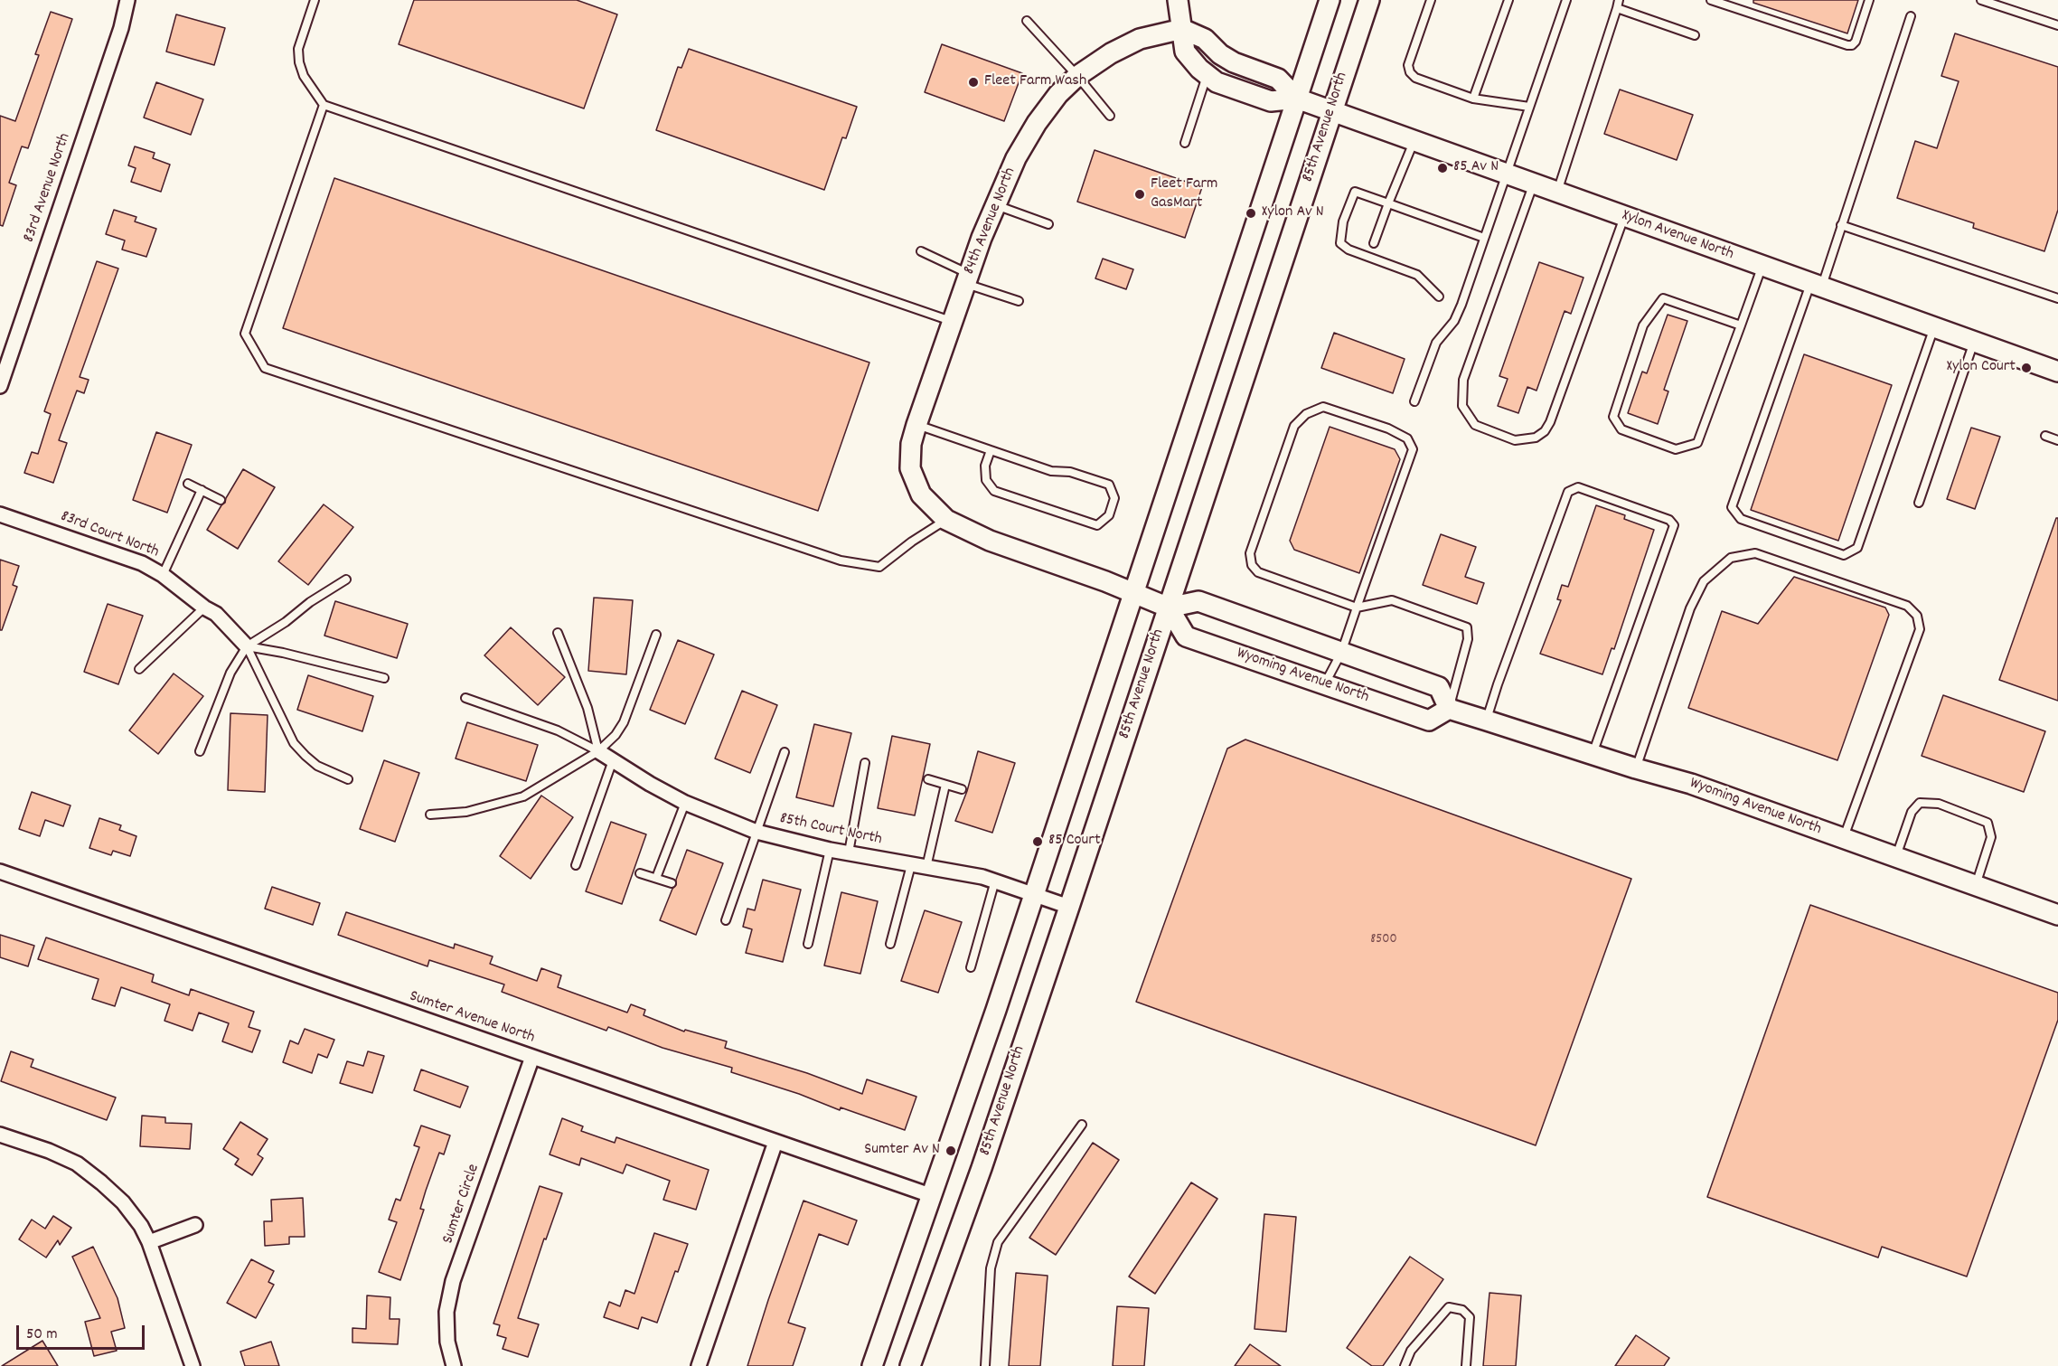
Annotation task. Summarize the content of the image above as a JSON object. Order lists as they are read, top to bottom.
{
  "streets": {
    "street": [
      "85th Avenue North",
      "83rd Avenue North",
      "84th Avenue North",
      "Xylon Avenue North",
      "83rd Court North",
      "Wyoming Avenue North",
      "85th Court North",
      "Sumter Avenue North",
      "Sumter Circle"
    ]
  },
  "crossings": [
    ["85th Avenue North", "Xylon Avenue North"],
    ["85th Avenue North", "Wyoming Avenue North"],
    ["85th Avenue North", "85th Court North"],
    ["Sumter Avenue North", "Sumter Circle"]
  ],
  "places": [
    "Fleet Farm Wash",
    "85 Av N",
    "Fleet Farm GasMart",
    "Xylon Av N",
    "Xylon Court",
    "85 Court",
    "Sumter Av N"
  ],
  "house_numbers": ["8500"],
  "scale_bar": "50 m"
}
